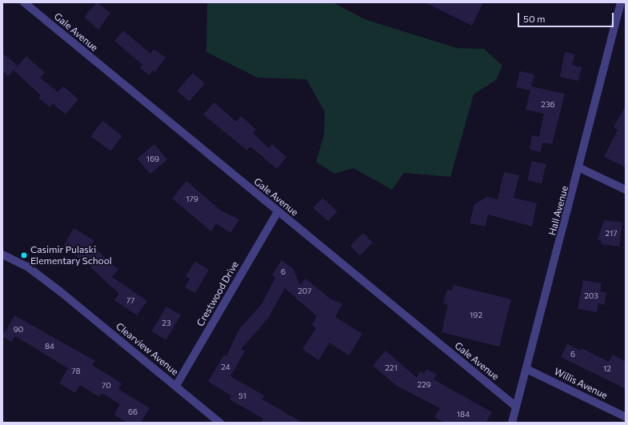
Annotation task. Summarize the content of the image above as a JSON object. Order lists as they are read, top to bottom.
{
  "streets": {
    "street": [
      "Gale Avenue",
      "Hall Avenue",
      "Crestwood Drive",
      "Clearview Avenue",
      "Willis Avenue"
    ]
  },
  "crossings": [
    ["Gale Avenue", "Hall Avenue"],
    ["Gale Avenue", "Crestwood Drive"],
    ["Hall Avenue", "Willis Avenue"],
    ["Crestwood Drive", "Clearview Avenue"]
  ],
  "places": ["Casimir Pulaski Elementary School"],
  "house_numbers": [
    "236",
    "169",
    "179",
    "217",
    "6",
    "207",
    "203",
    "77",
    "192",
    "23",
    "90",
    "84",
    "6",
    "24",
    "221",
    "12",
    "78",
    "229",
    "70",
    "51",
    "66",
    "184"
  ],
  "scale_bar": "50 m"
}
